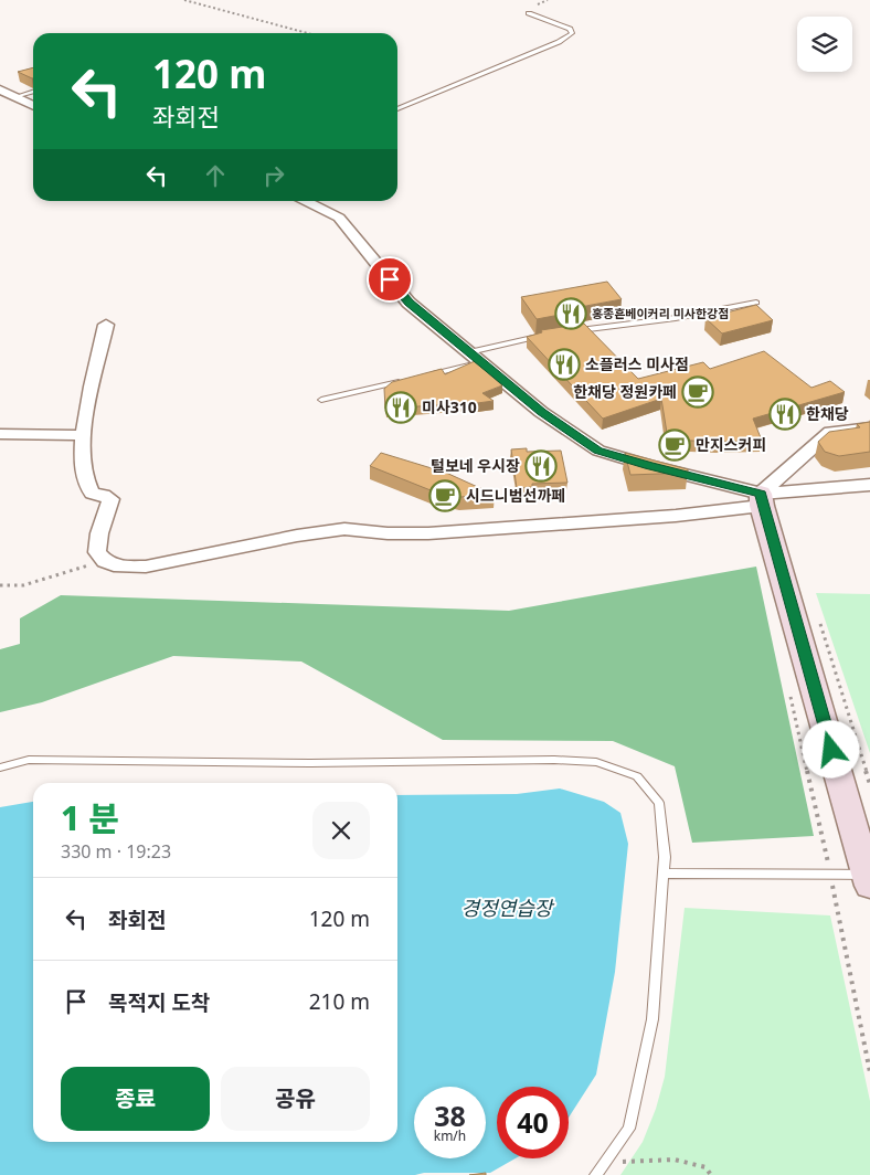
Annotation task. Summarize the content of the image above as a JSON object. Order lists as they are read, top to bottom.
{
  "water": ["경정연습장"],
  "places": {
    "restaurant": [
      "홍종흔베이커리 미사한강점",
      "소플러스 미사점",
      "미사310",
      "한채당",
      "털보네 우시장"
    ],
    "cafe": ["한채당 정원카페", "만지스커피", "시드니범선까페"]
  },
  "page": {
    "turn": ["120 m", "좌회전"],
    "heading": ["1 분", "330 m · 19:23"],
    "list": [
      {
        "name": "좌회전",
        "value": "120 m"
      },
      {
        "name": "목적지 도착",
        "value": "210 m"
      }
    ],
    "buttons": ["종료", "공유"],
    "speed": "38 km/h",
    "limit": "40"
  }
}
